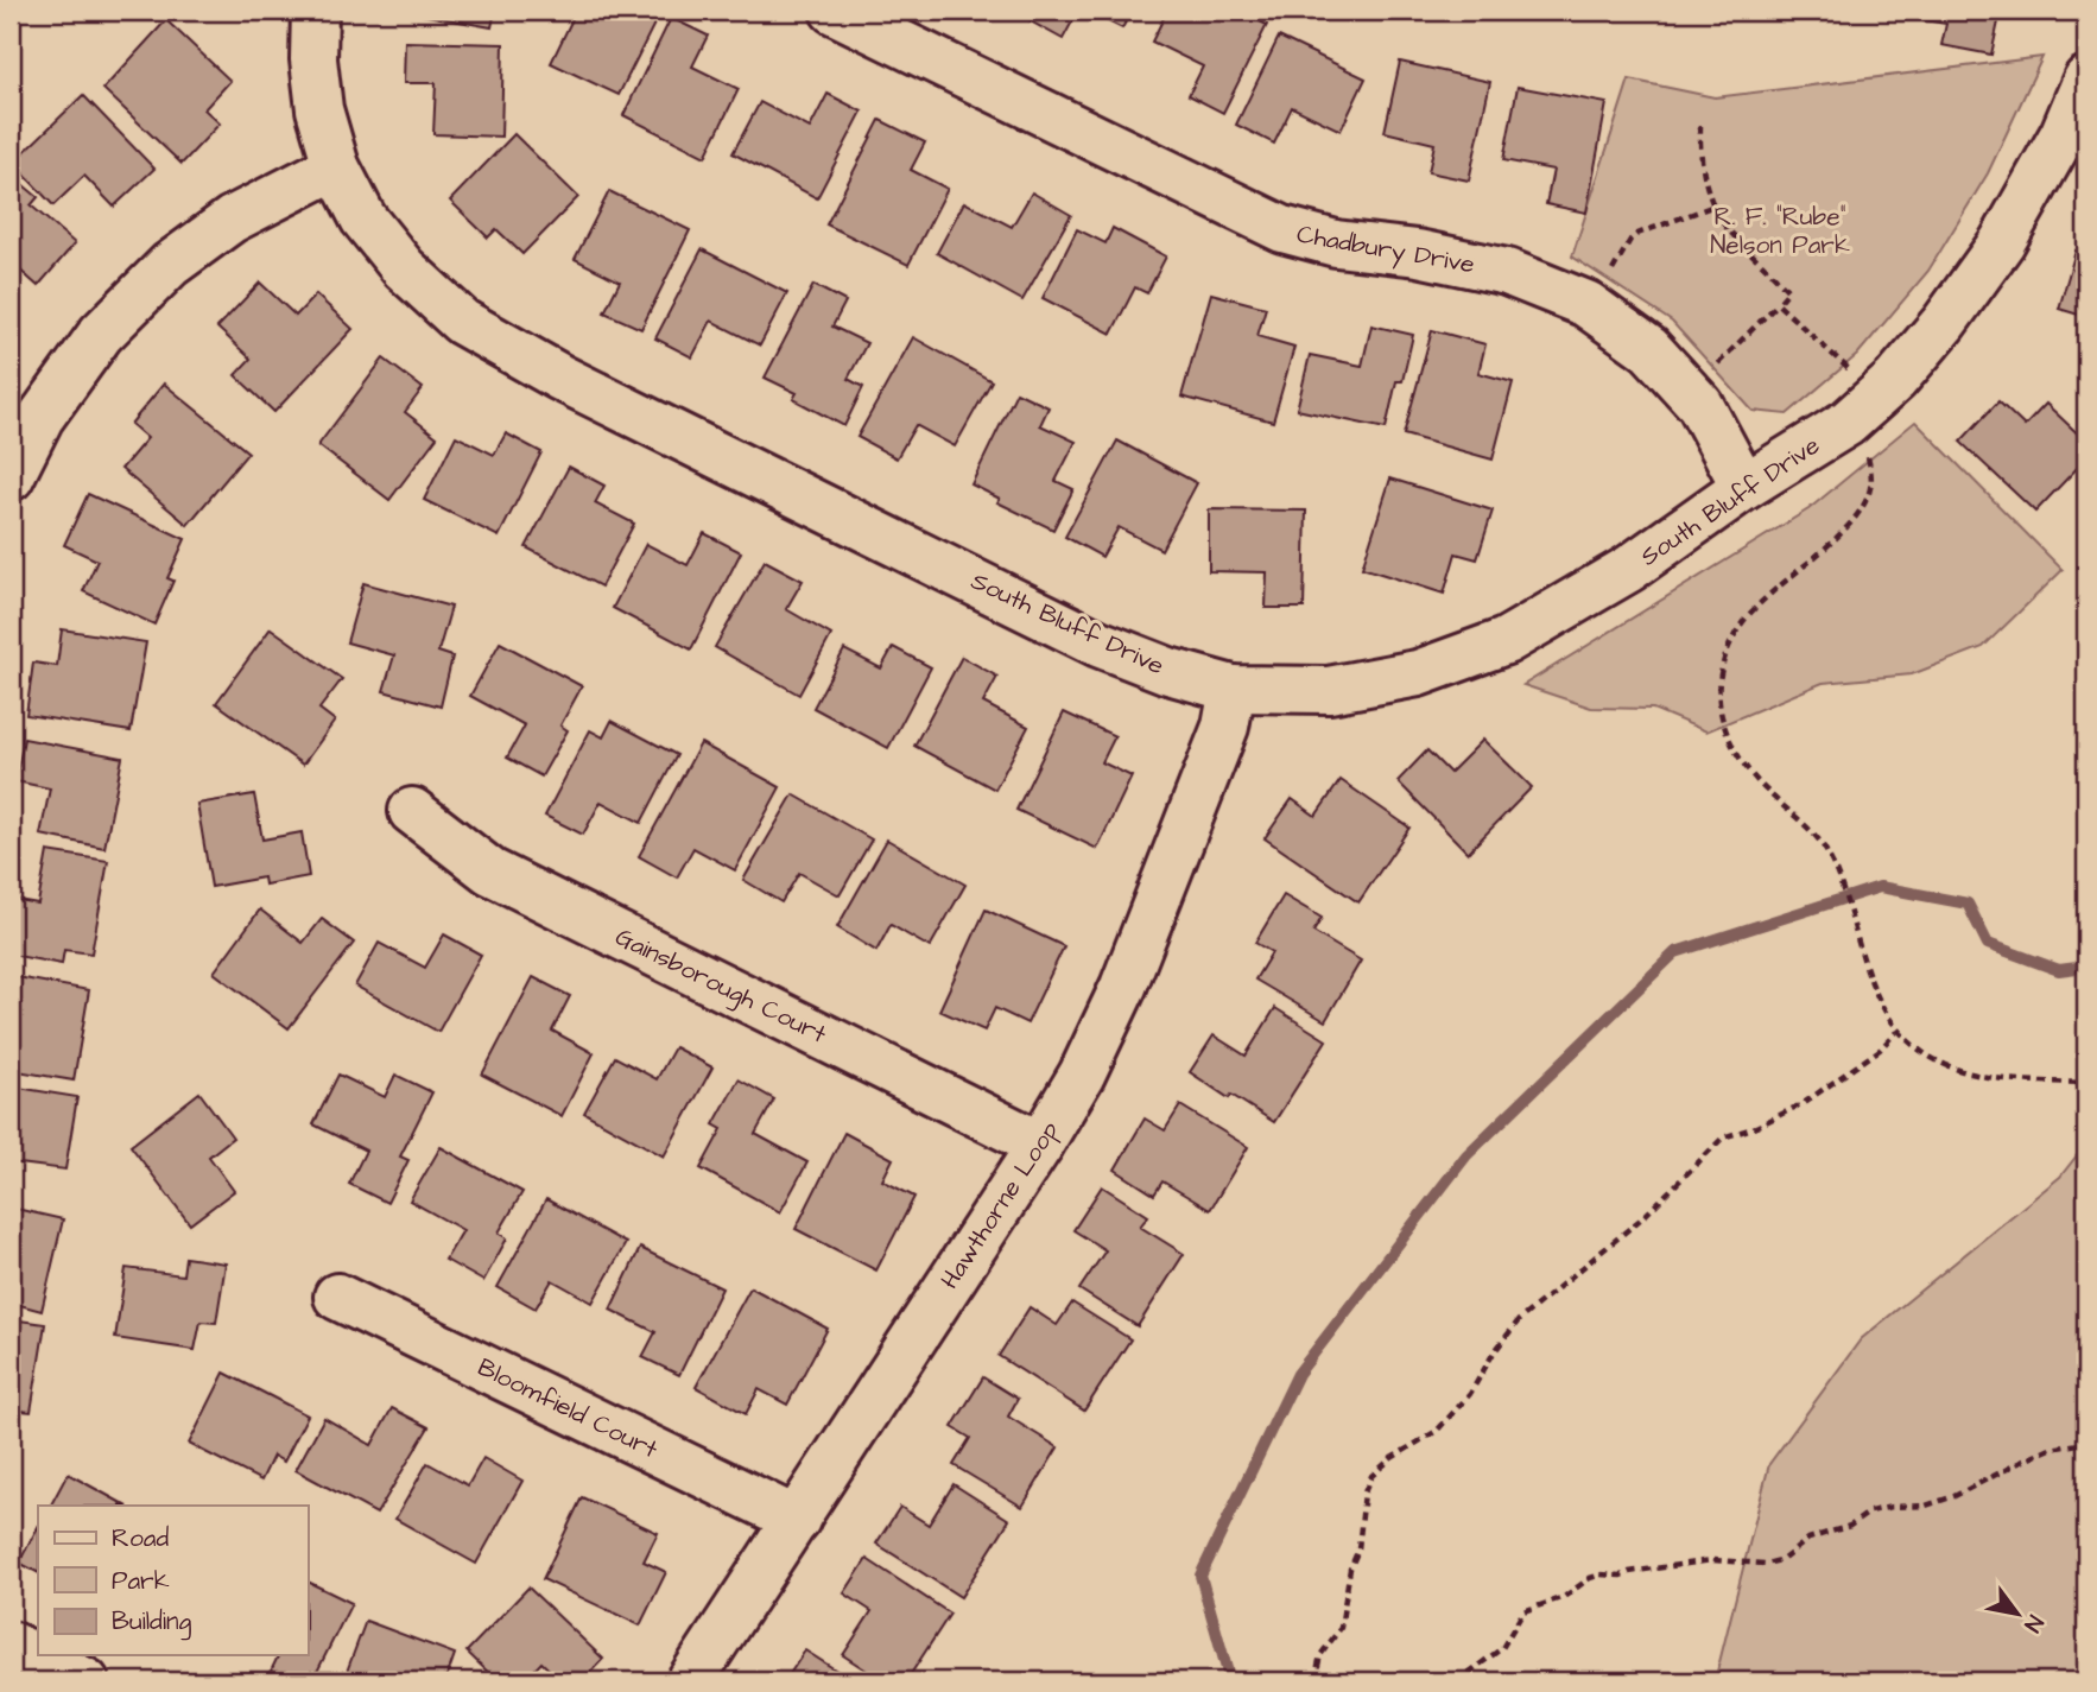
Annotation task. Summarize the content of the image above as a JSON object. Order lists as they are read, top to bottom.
{
  "streets": {
    "street": [
      "Chadbury Drive",
      "South Bluff Drive",
      "Gainsborough Court",
      "Hawthorne Loop",
      "Bloomfield Court"
    ]
  },
  "crossings": [
    ["Chadbury Drive", "South Bluff Drive"],
    ["South Bluff Drive", "Hawthorne Loop"],
    ["Gainsborough Court", "Hawthorne Loop"],
    ["Hawthorne Loop", "Bloomfield Court"]
  ],
  "parks": ["R. F. \"Rube\" Nelson Park"],
  "legend": ["Road", "Park", "Building"],
  "north": "bottom right"
}
